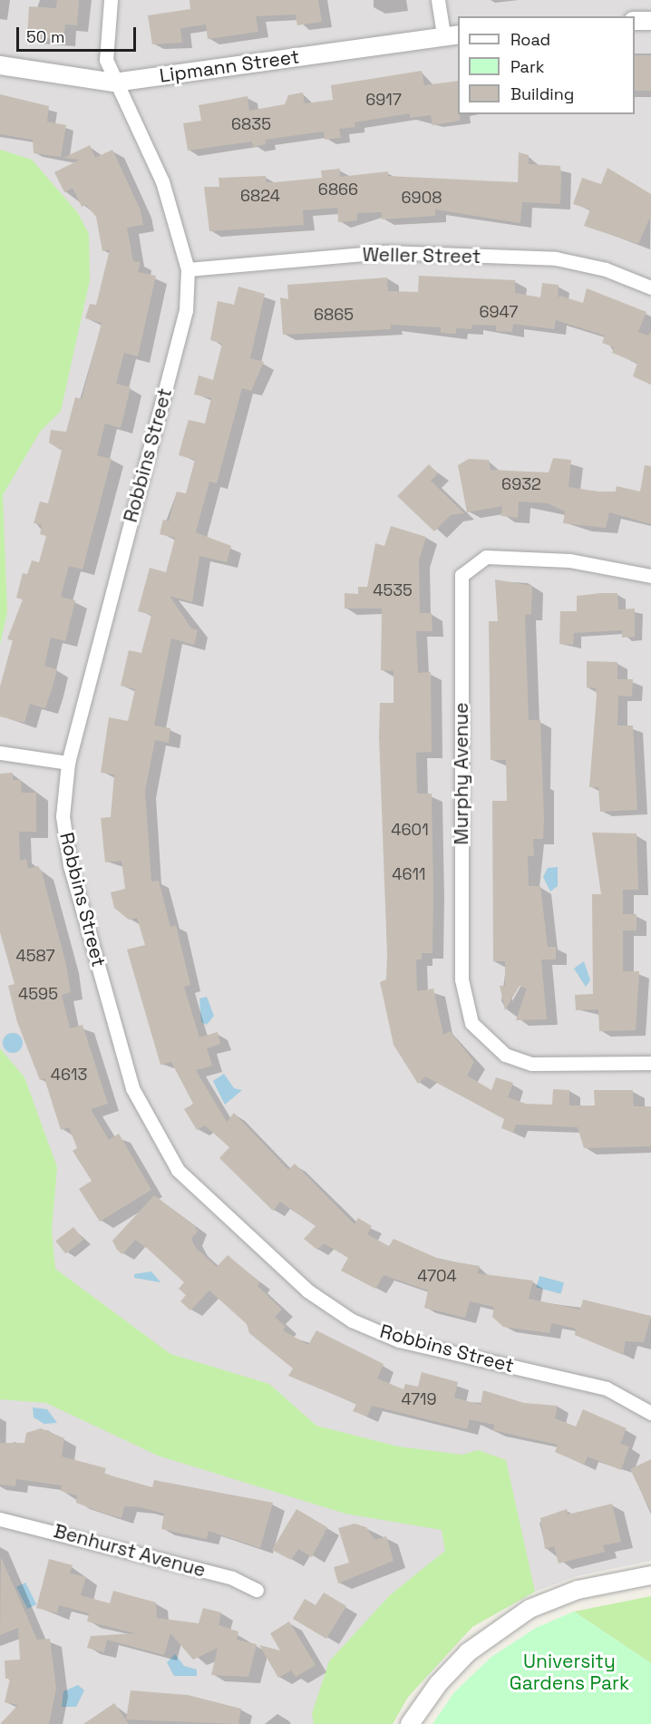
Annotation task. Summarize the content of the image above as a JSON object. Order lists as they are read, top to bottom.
{
  "streets": {
    "street": [
      "Lipmann Street",
      "Weller Street",
      "Robbins Street",
      "Murphy Avenue",
      "Benhurst Avenue"
    ]
  },
  "crossings": [
    ["Lipmann Street", "Robbins Street"],
    ["Weller Street", "Robbins Street"]
  ],
  "parks": ["University Gardens Park"],
  "house_numbers": [
    "6917",
    "6835",
    "6866",
    "6824",
    "6908",
    "6947",
    "6865",
    "6932",
    "4535",
    "4601",
    "4611",
    "4587",
    "4595",
    "4613",
    "4704",
    "4719"
  ],
  "legend": ["Road", "Park", "Building"],
  "scale_bar": "50 m"
}
